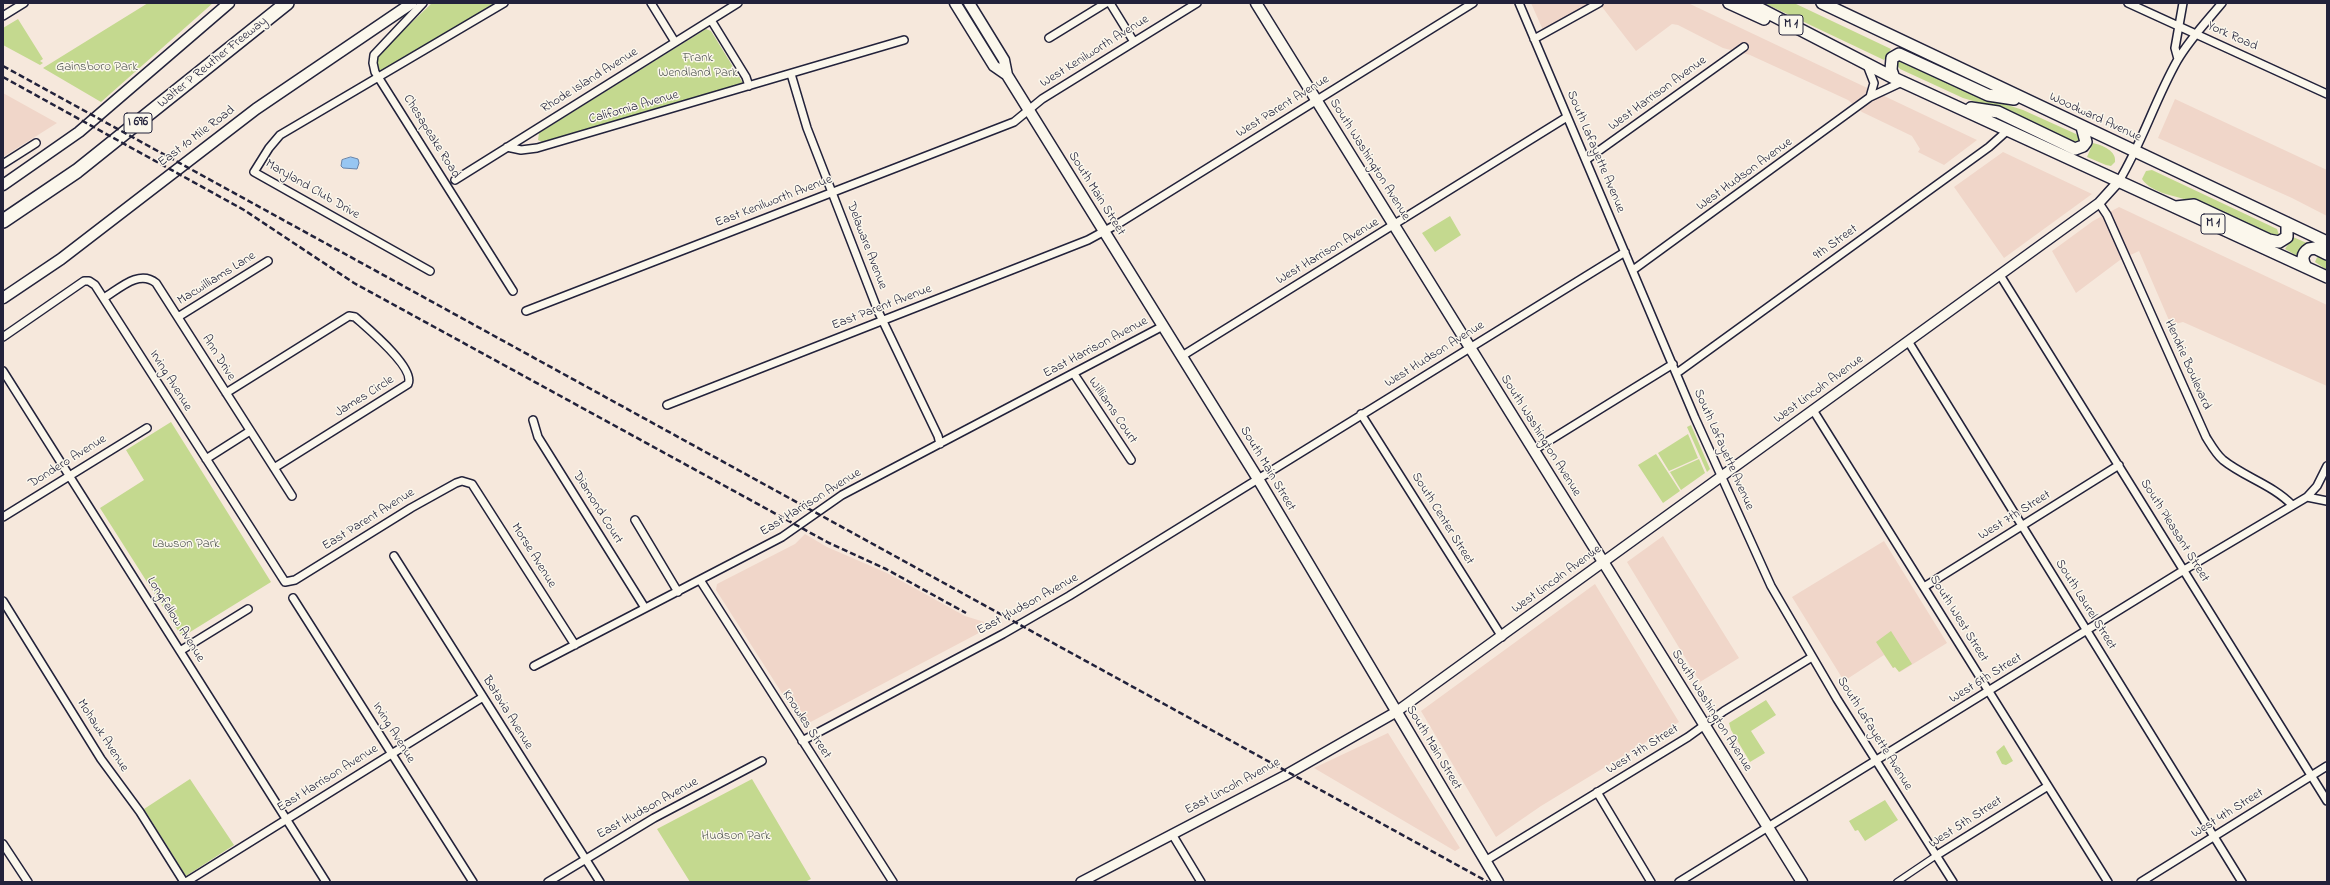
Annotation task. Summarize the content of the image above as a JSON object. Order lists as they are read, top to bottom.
{
  "streets": {
    "highway": ["Walter P Reuther Freeway", "I 696"],
    "main road": [
      "M 1",
      "Woodward Avenue",
      "East 10 Mile Road",
      "South Washington Avenue",
      "South Main Street"
    ],
    "street": [
      "York Road",
      "West Kenilworth Avenue",
      "Rhode Island Avenue",
      "West Harrison Avenue",
      "West Parent Avenue",
      "California Avenue",
      "Chesapeake Road",
      "South Lafayette Avenue",
      "West Hudson Avenue",
      "Maryland Club Drive",
      "East Kenilworth Avenue",
      "9th Street",
      "Delaware Avenue",
      "Macwilliams Lane",
      "East Parent Avenue",
      "East Harrison Avenue",
      "Ann Drive",
      "Hendrie Boulevard",
      "Irving Avenue",
      "West Lincoln Avenue",
      "James Circle",
      "Williams Court",
      "Dondero Avenue",
      "Diamond Court",
      "West 7th Street",
      "South Center Street",
      "South Pleasant Street",
      "Morse Avenue",
      "East Hudson Avenue",
      "South Laurel Street",
      "South West Street",
      "Longfellow Avenue",
      "West 6th Street",
      "Batavia Avenue",
      "Knowles Street",
      "Mohawk Avenue",
      "East Lincoln Avenue",
      "West 4th Street",
      "West 5th Street"
    ]
  },
  "crossings": [
    ["M 1", "West Hudson Avenue"],
    ["M 1", "9th Street"],
    ["M 1", "West Lincoln Avenue"],
    ["York Road", "West Lincoln Avenue"],
    ["West Kenilworth Avenue", "South Main Street"],
    ["West Kenilworth Avenue", "East Kenilworth Avenue"],
    ["Rhode Island Avenue", "California Avenue"],
    ["West Harrison Avenue", "South Lafayette Avenue"],
    ["West Harrison Avenue", "South Washington Avenue"],
    ["West Harrison Avenue", "South Main Street"],
    ["West Parent Avenue", "South Washington Avenue"],
    ["West Parent Avenue", "South Main Street"],
    ["West Parent Avenue", "East Parent Avenue"],
    ["California Avenue", "Delaware Avenue"],
    ["Woodward Avenue", "West Lincoln Avenue"],
    ["Chesapeake Road", "Maryland Club Drive"],
    ["South Lafayette Avenue", "West Hudson Avenue"],
    ["South Lafayette Avenue", "9th Street"],
    ["South Lafayette Avenue", "West Lincoln Avenue"],
    ["South Lafayette Avenue", "West 7th Street"],
    ["South Lafayette Avenue", "West 6th Street"],
    ["South Lafayette Avenue", "West 5th Street"],
    ["South Washington Avenue", "West Hudson Avenue"],
    ["South Washington Avenue", "West Lincoln Avenue"],
    ["South Washington Avenue", "West 7th Street"],
    ["South Washington Avenue", "West 6th Street"],
    ["West Hudson Avenue", "South Main Street"],
    ["West Hudson Avenue", "South Center Street"],
    ["West Hudson Avenue", "East Hudson Avenue"],
    ["South Main Street", "East Kenilworth Avenue"],
    ["South Main Street", "East Parent Avenue"],
    ["South Main Street", "East Harrison Avenue"],
    ["South Main Street", "West Lincoln Avenue"],
    ["South Main Street", "West 7th Street"],
    ["South Main Street", "East Hudson Avenue"],
    ["South Main Street", "East Lincoln Avenue"],
    ["East Kenilworth Avenue", "Delaware Avenue"],
    ["Delaware Avenue", "East Parent Avenue"],
    ["Delaware Avenue", "East Harrison Avenue"],
    ["Macwilliams Lane", "Ann Drive"],
    ["East Parent Avenue", "Irving Avenue"],
    ["East Parent Avenue", "Morse Avenue"],
    ["East Harrison Avenue", "Irving Avenue"],
    ["East Harrison Avenue", "Williams Court"],
    ["East Harrison Avenue", "Diamond Court"],
    ["East Harrison Avenue", "Morse Avenue"],
    ["East Harrison Avenue", "Longfellow Avenue"],
    ["East Harrison Avenue", "Batavia Avenue"],
    ["East Harrison Avenue", "Knowles Street"],
    ["East Harrison Avenue", "Mohawk Avenue"],
    ["Ann Drive", "Irving Avenue"],
    ["Ann Drive", "James Circle"],
    ["Hendrie Boulevard", "West Lincoln Avenue"],
    ["Hendrie Boulevard", "West 6th Street"],
    ["West Lincoln Avenue", "South Center Street"],
    ["West Lincoln Avenue", "South Pleasant Street"],
    ["West Lincoln Avenue", "South Laurel Street"],
    ["West Lincoln Avenue", "South West Street"],
    ["West Lincoln Avenue", "East Lincoln Avenue"],
    ["Dondero Avenue", "Longfellow Avenue"],
    ["West 7th Street", "South Pleasant Street"],
    ["West 7th Street", "South Laurel Street"],
    ["West 7th Street", "South West Street"],
    ["South Pleasant Street", "West 6th Street"],
    ["South Pleasant Street", "West 4th Street"],
    ["East Hudson Avenue", "Batavia Avenue"],
    ["East Hudson Avenue", "Knowles Street"],
    ["South Laurel Street", "West 6th Street"],
    ["South Laurel Street", "West 4th Street"],
    ["South West Street", "West 6th Street"],
    ["South West Street", "West 5th Street"]
  ],
  "parks": [
    "Frank Wendland Park",
    "Gainsboro Park",
    "Lawson Park",
    "Hudson Park"
  ]
}
